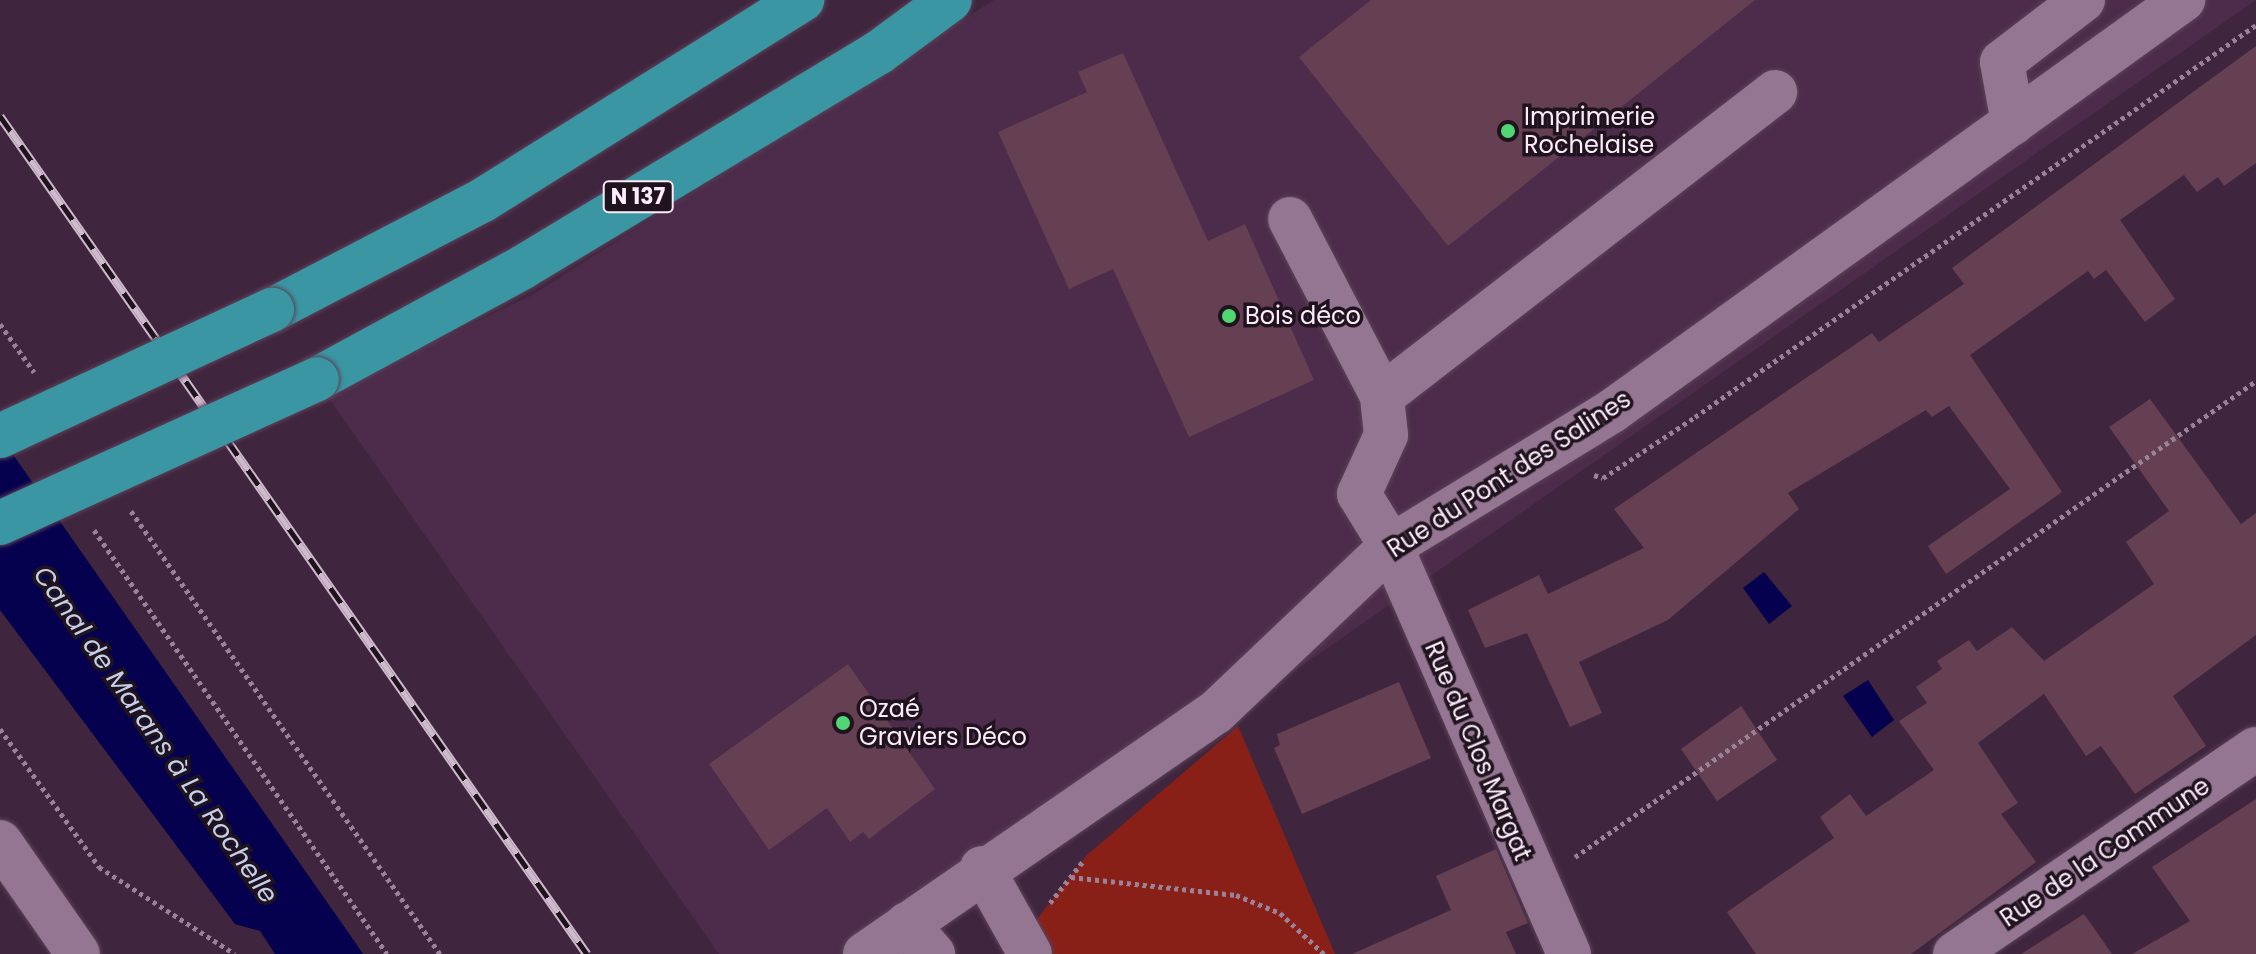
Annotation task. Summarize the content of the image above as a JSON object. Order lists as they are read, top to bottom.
{
  "streets": {
    "highway": ["N 137"],
    "street": ["Rue du Pont des Salines", "Rue du Clos Margat", "Rue de la Commune"]
  },
  "crossings": [
    ["Rue du Pont des Salines", "Rue du Clos Margat"]
  ],
  "water": ["Canal de Marans à La Rochelle"],
  "places": ["Imprimerie Rochelaise", "Bois déco", "Ozaé Graviers Déco"]
}
